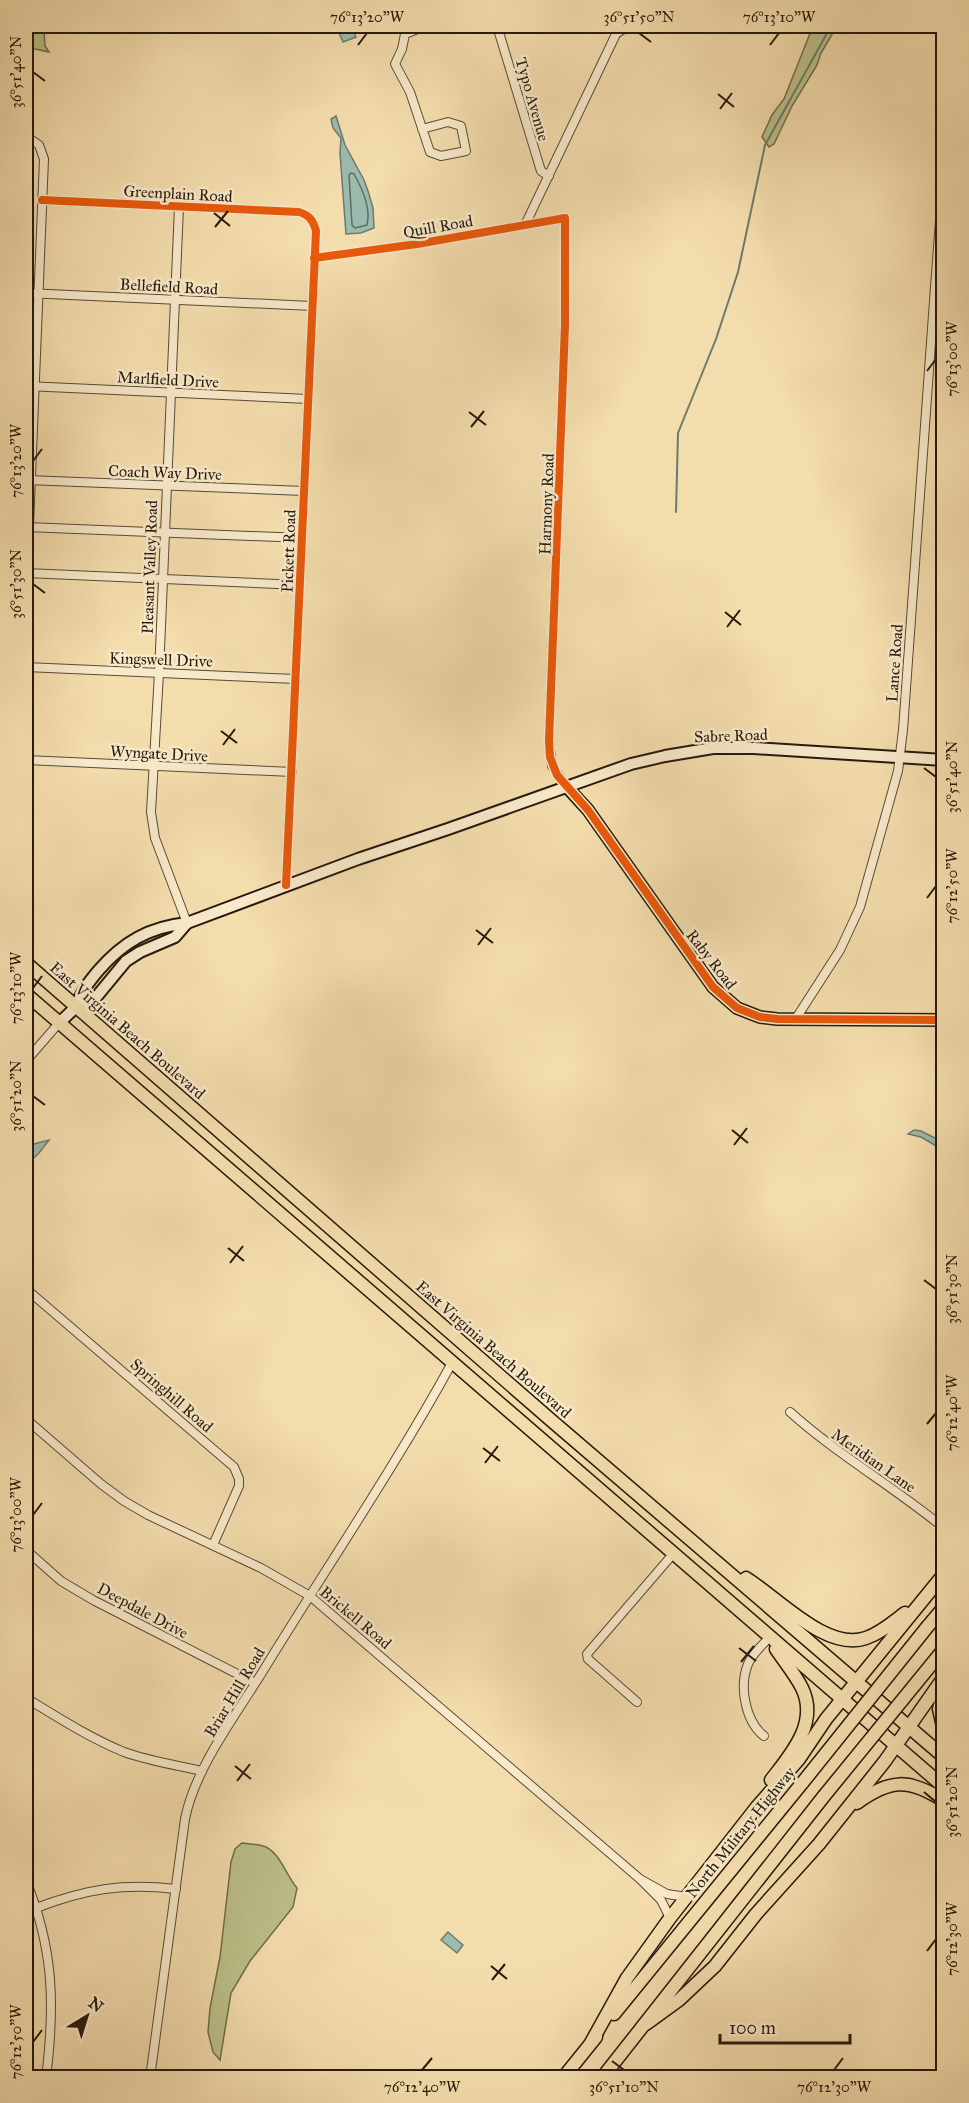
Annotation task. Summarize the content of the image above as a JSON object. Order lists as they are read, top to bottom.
{
  "streets": {
    "main road": ["East Virginia Beach Boulevard", "North Military Highway"],
    "street": [
      "Typo Avenue",
      "Greenplain Road",
      "Quill Road",
      "Bellefield Road",
      "Marlfield Drive",
      "Coach Way Drive",
      "Harmony Road",
      "Pickett Road",
      "Pleasant Valley Road",
      "Kingswell Drive",
      "Lance Road",
      "Sabre Road",
      "Wyngate Drive",
      "Raby Road",
      "Springhill Road",
      "Meridian Lane",
      "Deepdale Drive",
      "Brickell Road",
      "Briar Hill Road"
    ]
  },
  "crossings": [
    ["Typo Avenue", "Quill Road"],
    ["Greenplain Road", "Pickett Road"],
    ["Greenplain Road", "Pleasant Valley Road"],
    ["Quill Road", "Harmony Road"],
    ["Quill Road", "Pickett Road"],
    ["Bellefield Road", "Pickett Road"],
    ["Bellefield Road", "Pleasant Valley Road"],
    ["Marlfield Drive", "Pickett Road"],
    ["Marlfield Drive", "Pleasant Valley Road"],
    ["Coach Way Drive", "Pickett Road"],
    ["Coach Way Drive", "Pleasant Valley Road"],
    ["Harmony Road", "Sabre Road"],
    ["Harmony Road", "Raby Road"],
    ["Pickett Road", "Kingswell Drive"],
    ["Pickett Road", "Wyngate Drive"],
    ["Pleasant Valley Road", "Kingswell Drive"],
    ["Pleasant Valley Road", "Wyngate Drive"],
    ["Lance Road", "Sabre Road"],
    ["Lance Road", "Raby Road"],
    ["Sabre Road", "Raby Road"],
    ["Springhill Road", "Brickell Road"],
    ["Deepdale Drive", "Briar Hill Road"],
    ["Brickell Road", "Briar Hill Road"]
  ],
  "scale_bar": "100 m",
  "north": "top right",
  "coordinates": [
    "76°13'20\"W",
    "36°51'50\"N",
    "76°13'10\"W",
    "36°51'40\"N",
    "76°13'00\"W",
    "36°51'30\"N",
    "76°12'50\"W",
    "36°51'20\"N",
    "76°12'40\"W",
    "76°12'30\"W",
    "36°51'10\"N"
  ]
}
